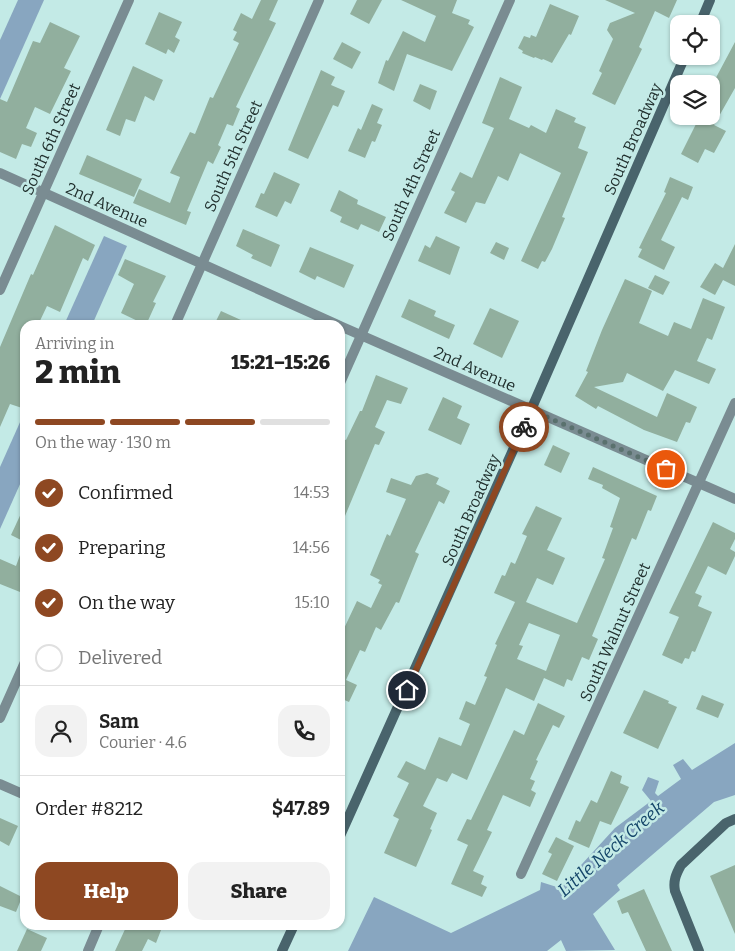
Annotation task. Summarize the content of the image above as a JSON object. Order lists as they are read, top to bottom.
{
  "streets": {
    "street": [
      "South 6th Street",
      "South Broadway",
      "South 5th Street",
      "South 4th Street",
      "2nd Avenue",
      "South Walnut Street"
    ]
  },
  "crossings": [
    ["South 6th Street", "2nd Avenue"],
    ["South Broadway", "2nd Avenue"],
    ["South 5th Street", "2nd Avenue"],
    ["South 4th Street", "2nd Avenue"],
    ["2nd Avenue", "South Walnut Street"]
  ],
  "water": ["Little Neck Creek"],
  "page": {
    "heading": ["2 min", "Arriving in", "15:21–15:26"],
    "panel": [
      "Sam",
      "Courier · 4.6",
      "Order #8212",
      "$47.89"
    ],
    "bar": "On the way · 130 m",
    "list": [
      ["Confirmed", "14:53"],
      ["Preparing", "14:56"],
      ["On the way", "15:10"],
      "Delivered"
    ],
    "buttons": ["Help", "Share"]
  }
}
